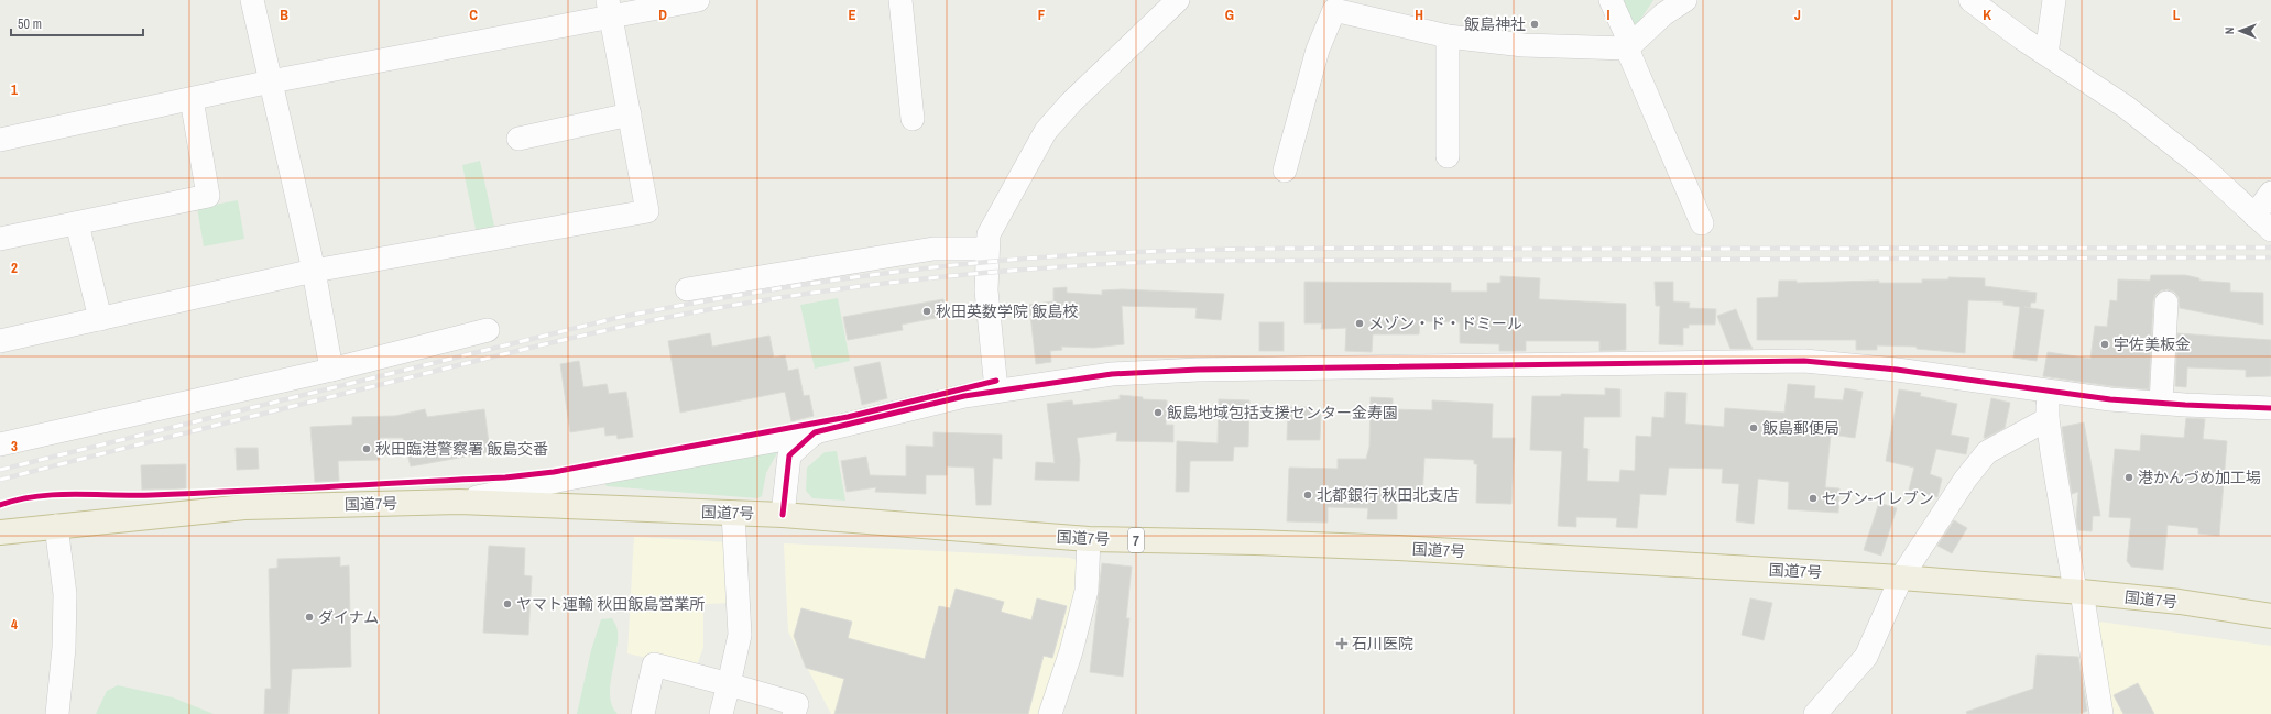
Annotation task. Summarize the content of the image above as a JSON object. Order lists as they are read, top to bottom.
{
  "streets": {
    "highway": ["国道7号", "7"]
  },
  "places": {
    "other": [
      "飯島神社",
      "秋田英数学院 飯島校",
      "メゾン・ド・ドミール",
      "宇佐美板金",
      "飯島地域包括支援センター金寿園",
      "飯島郵便局",
      "秋田臨港警察署 飯島交番",
      "港かんづめ加工場",
      "北都銀行 秋田北支店",
      "セブン-イレブン",
      "ヤマト運輸 秋田飯島営業所",
      "ダイナム"
    ],
    "health": ["石川医院"]
  },
  "scale_bar": "50 m",
  "north": "left",
  "grid": {
    "columns": [
      "B",
      "C",
      "D",
      "E",
      "F",
      "G",
      "H",
      "I",
      "J",
      "K",
      "L"
    ],
    "rows": [
      "1",
      "2",
      "3",
      "4"
    ]
  }
}
